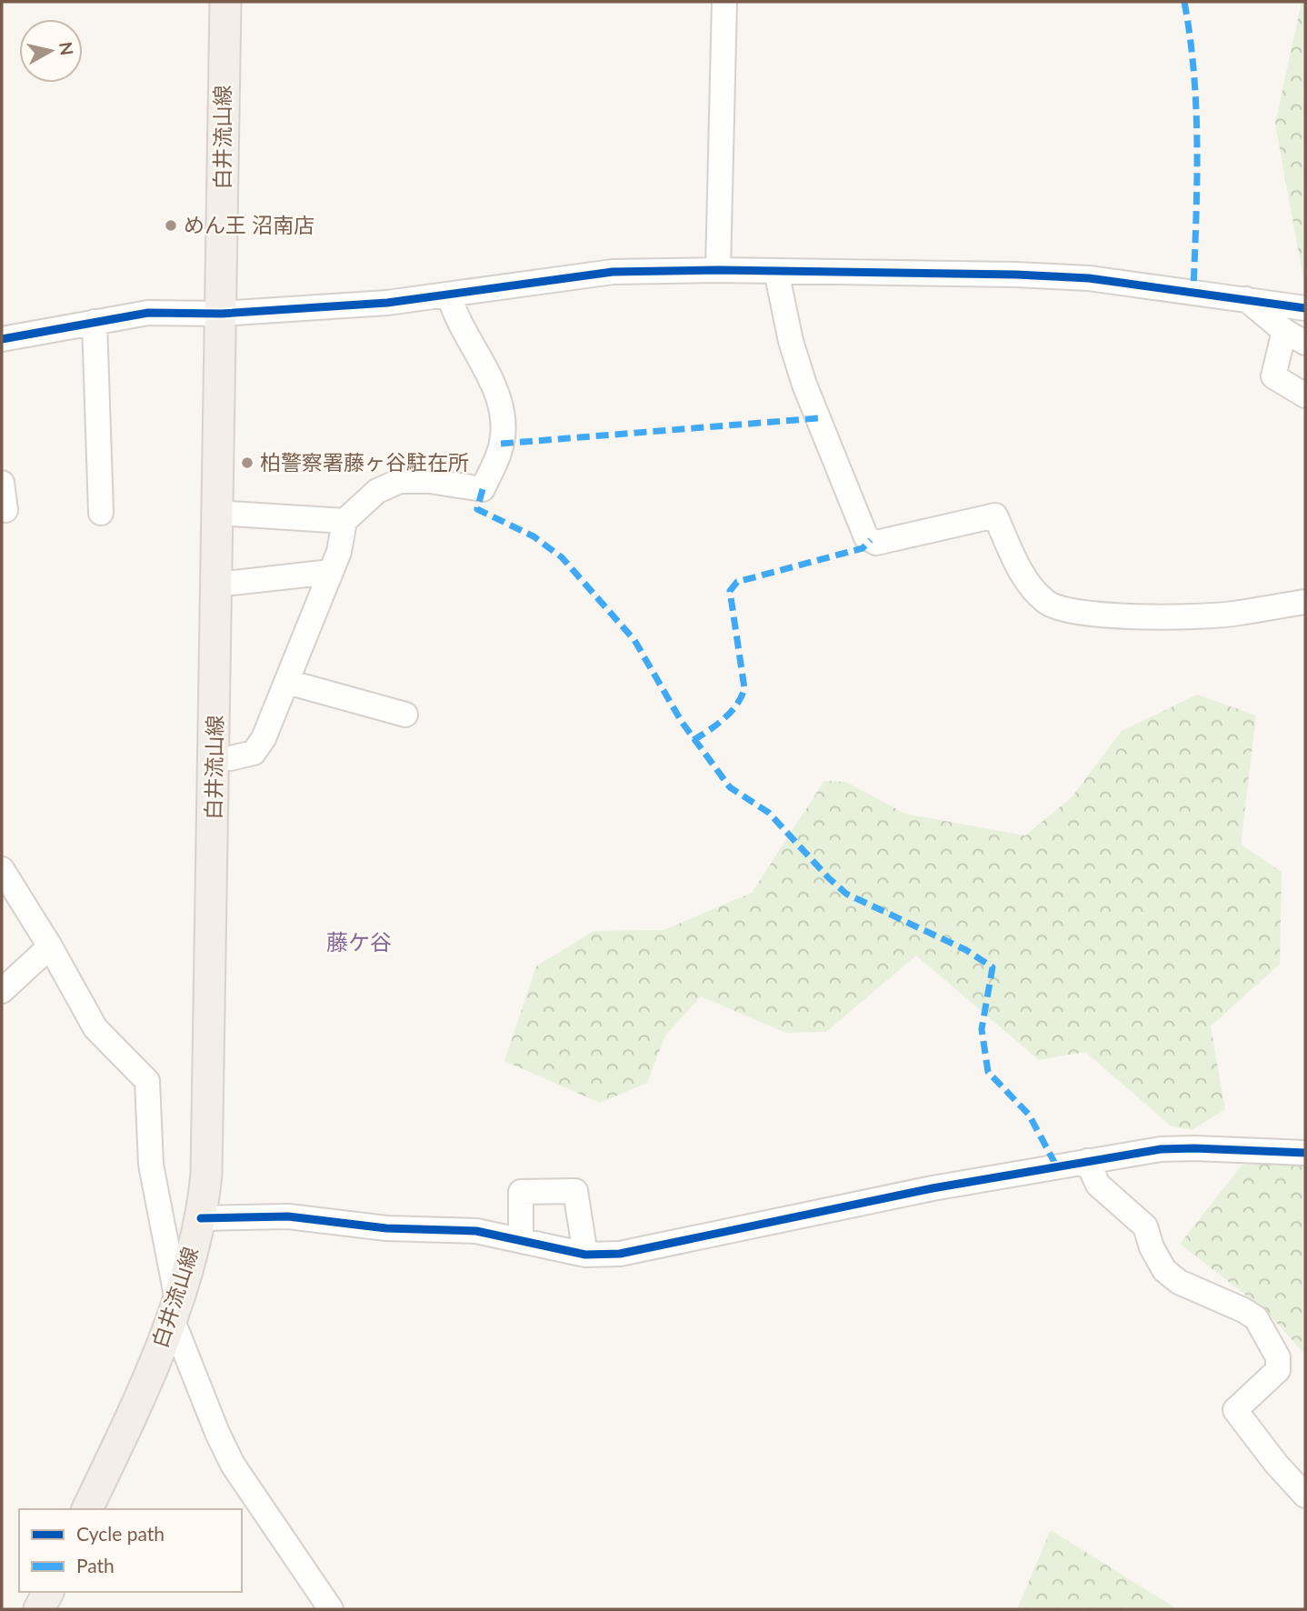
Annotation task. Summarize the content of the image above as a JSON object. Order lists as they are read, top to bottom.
{
  "streets": {
    "main road": ["白井流山線"]
  },
  "districts": ["藤ケ谷"],
  "places": ["めん王 沼南店", "柏警察署藤ヶ谷駐在所"],
  "legend": ["Cycle path", "Path"],
  "north": "right"
}
